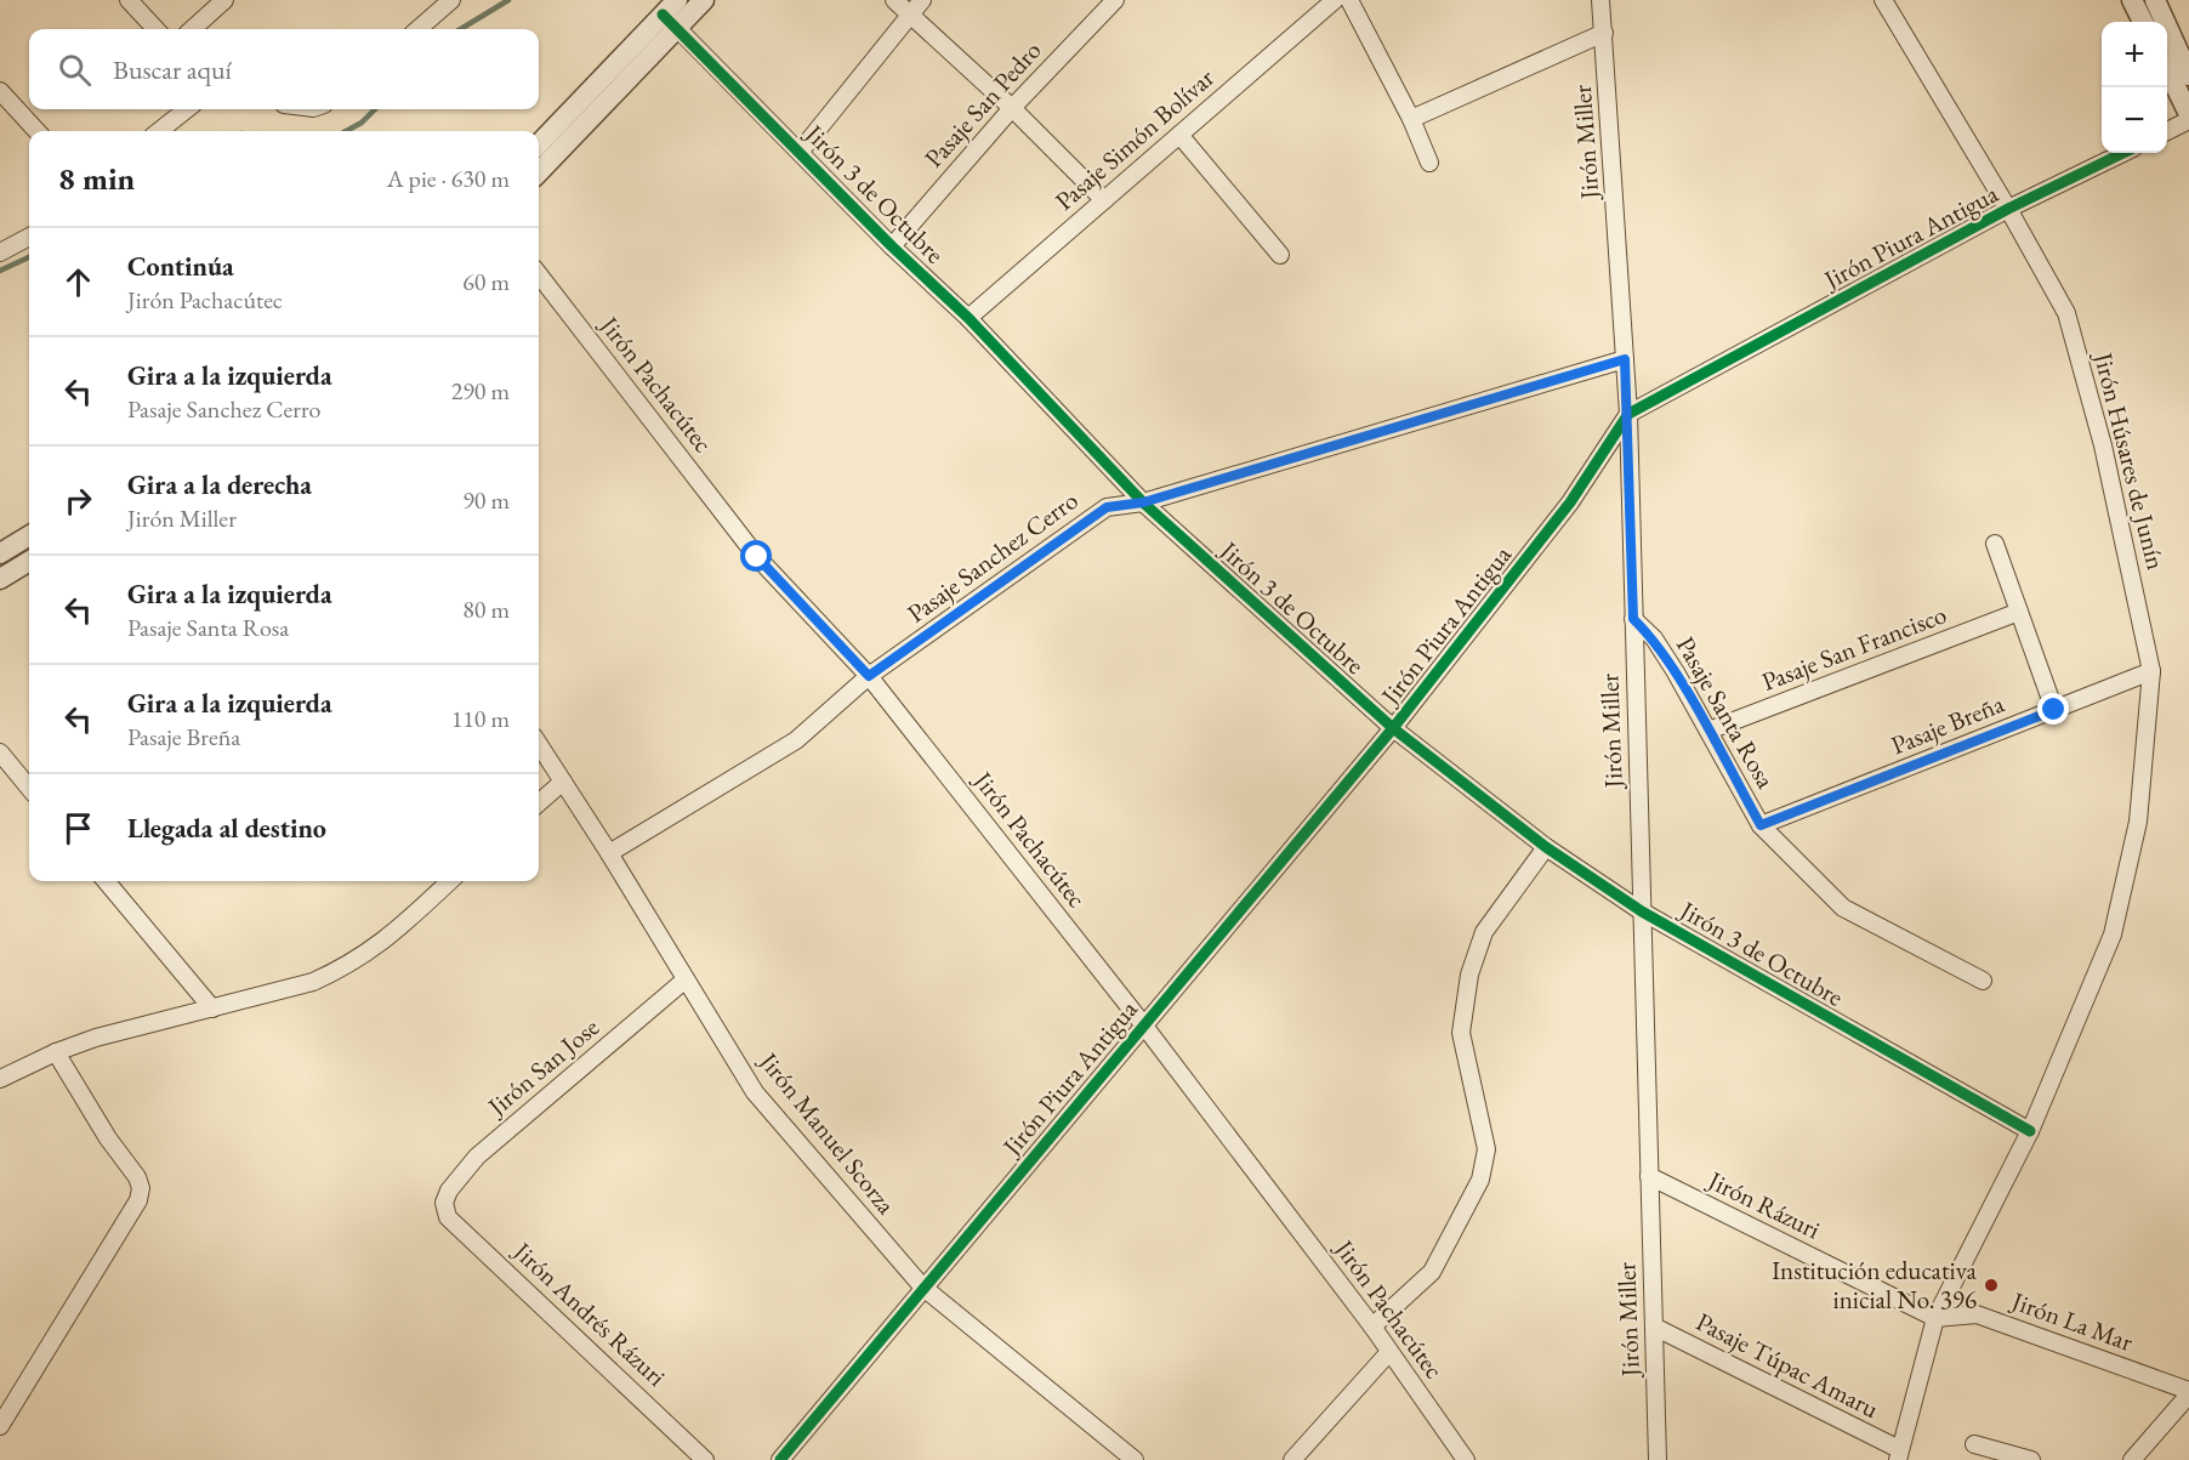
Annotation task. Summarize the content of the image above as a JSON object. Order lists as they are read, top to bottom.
{
  "streets": {
    "street": [
      "Pasaje San Pedro",
      "Pasaje Simón Bolívar",
      "Jirón Miller",
      "Jirón 3 de Octubre",
      "Jirón Piura Antigua",
      "Jirón Pachacútec",
      "Jirón Húsares de Junín",
      "Pasaje Sanchez Cerro",
      "Pasaje San Francisco",
      "Pasaje Santa Rosa",
      "Pasaje Breña",
      "Jirón San Jose",
      "Jirón Manuel Scorza",
      "Jirón Rázuri",
      "Jirón Andrés Rázuri",
      "Jirón La Mar",
      "Pasaje Túpac Amaru"
    ]
  },
  "crossings": [
    ["Pasaje San Pedro", "Jirón 3 de Octubre"],
    ["Pasaje Simón Bolívar", "Jirón 3 de Octubre"],
    ["Jirón Miller", "Jirón 3 de Octubre"],
    ["Jirón Miller", "Jirón Piura Antigua"],
    ["Jirón Miller", "Pasaje Sanchez Cerro"],
    ["Jirón Miller", "Pasaje Santa Rosa"],
    ["Jirón Miller", "Jirón Rázuri"],
    ["Jirón Miller", "Pasaje Túpac Amaru"],
    ["Jirón 3 de Octubre", "Jirón Piura Antigua"],
    ["Jirón 3 de Octubre", "Jirón Húsares de Junín"],
    ["Jirón 3 de Octubre", "Pasaje Sanchez Cerro"],
    ["Jirón Piura Antigua", "Jirón Pachacútec"],
    ["Jirón Piura Antigua", "Jirón Húsares de Junín"],
    ["Jirón Piura Antigua", "Jirón Manuel Scorza"],
    ["Jirón Pachacútec", "Pasaje Sanchez Cerro"],
    ["Jirón Húsares de Junín", "Pasaje Breña"],
    ["Jirón Húsares de Junín", "Jirón Rázuri"],
    ["Jirón Húsares de Junín", "Jirón La Mar"],
    ["Jirón Húsares de Junín", "Pasaje Túpac Amaru"],
    ["Pasaje Sanchez Cerro", "Jirón Manuel Scorza"],
    ["Pasaje San Francisco", "Pasaje Santa Rosa"],
    ["Pasaje Santa Rosa", "Pasaje Breña"],
    ["Jirón San Jose", "Jirón Manuel Scorza"],
    ["Jirón San Jose", "Jirón Andrés Rázuri"],
    ["Jirón Rázuri", "Jirón La Mar"]
  ],
  "places": ["Institución educativa inicial No. 396"],
  "page": {
    "map_buttons": ["+", "−"],
    "search": "Buscar aquí",
    "heading": ["8 min", "A pie · 630 m"],
    "list": [
      ["Continúa", "Jirón Pachacútec", "60 m"],
      ["Gira a la izquierda", "Pasaje Sanchez Cerro", "290 m"],
      ["Gira a la derecha", "Jirón Miller", "90 m"],
      ["Gira a la izquierda", "Pasaje Santa Rosa", "80 m"],
      ["Gira a la izquierda", "Pasaje Breña", "110 m"],
      "Llegada al destino"
    ]
  }
}
